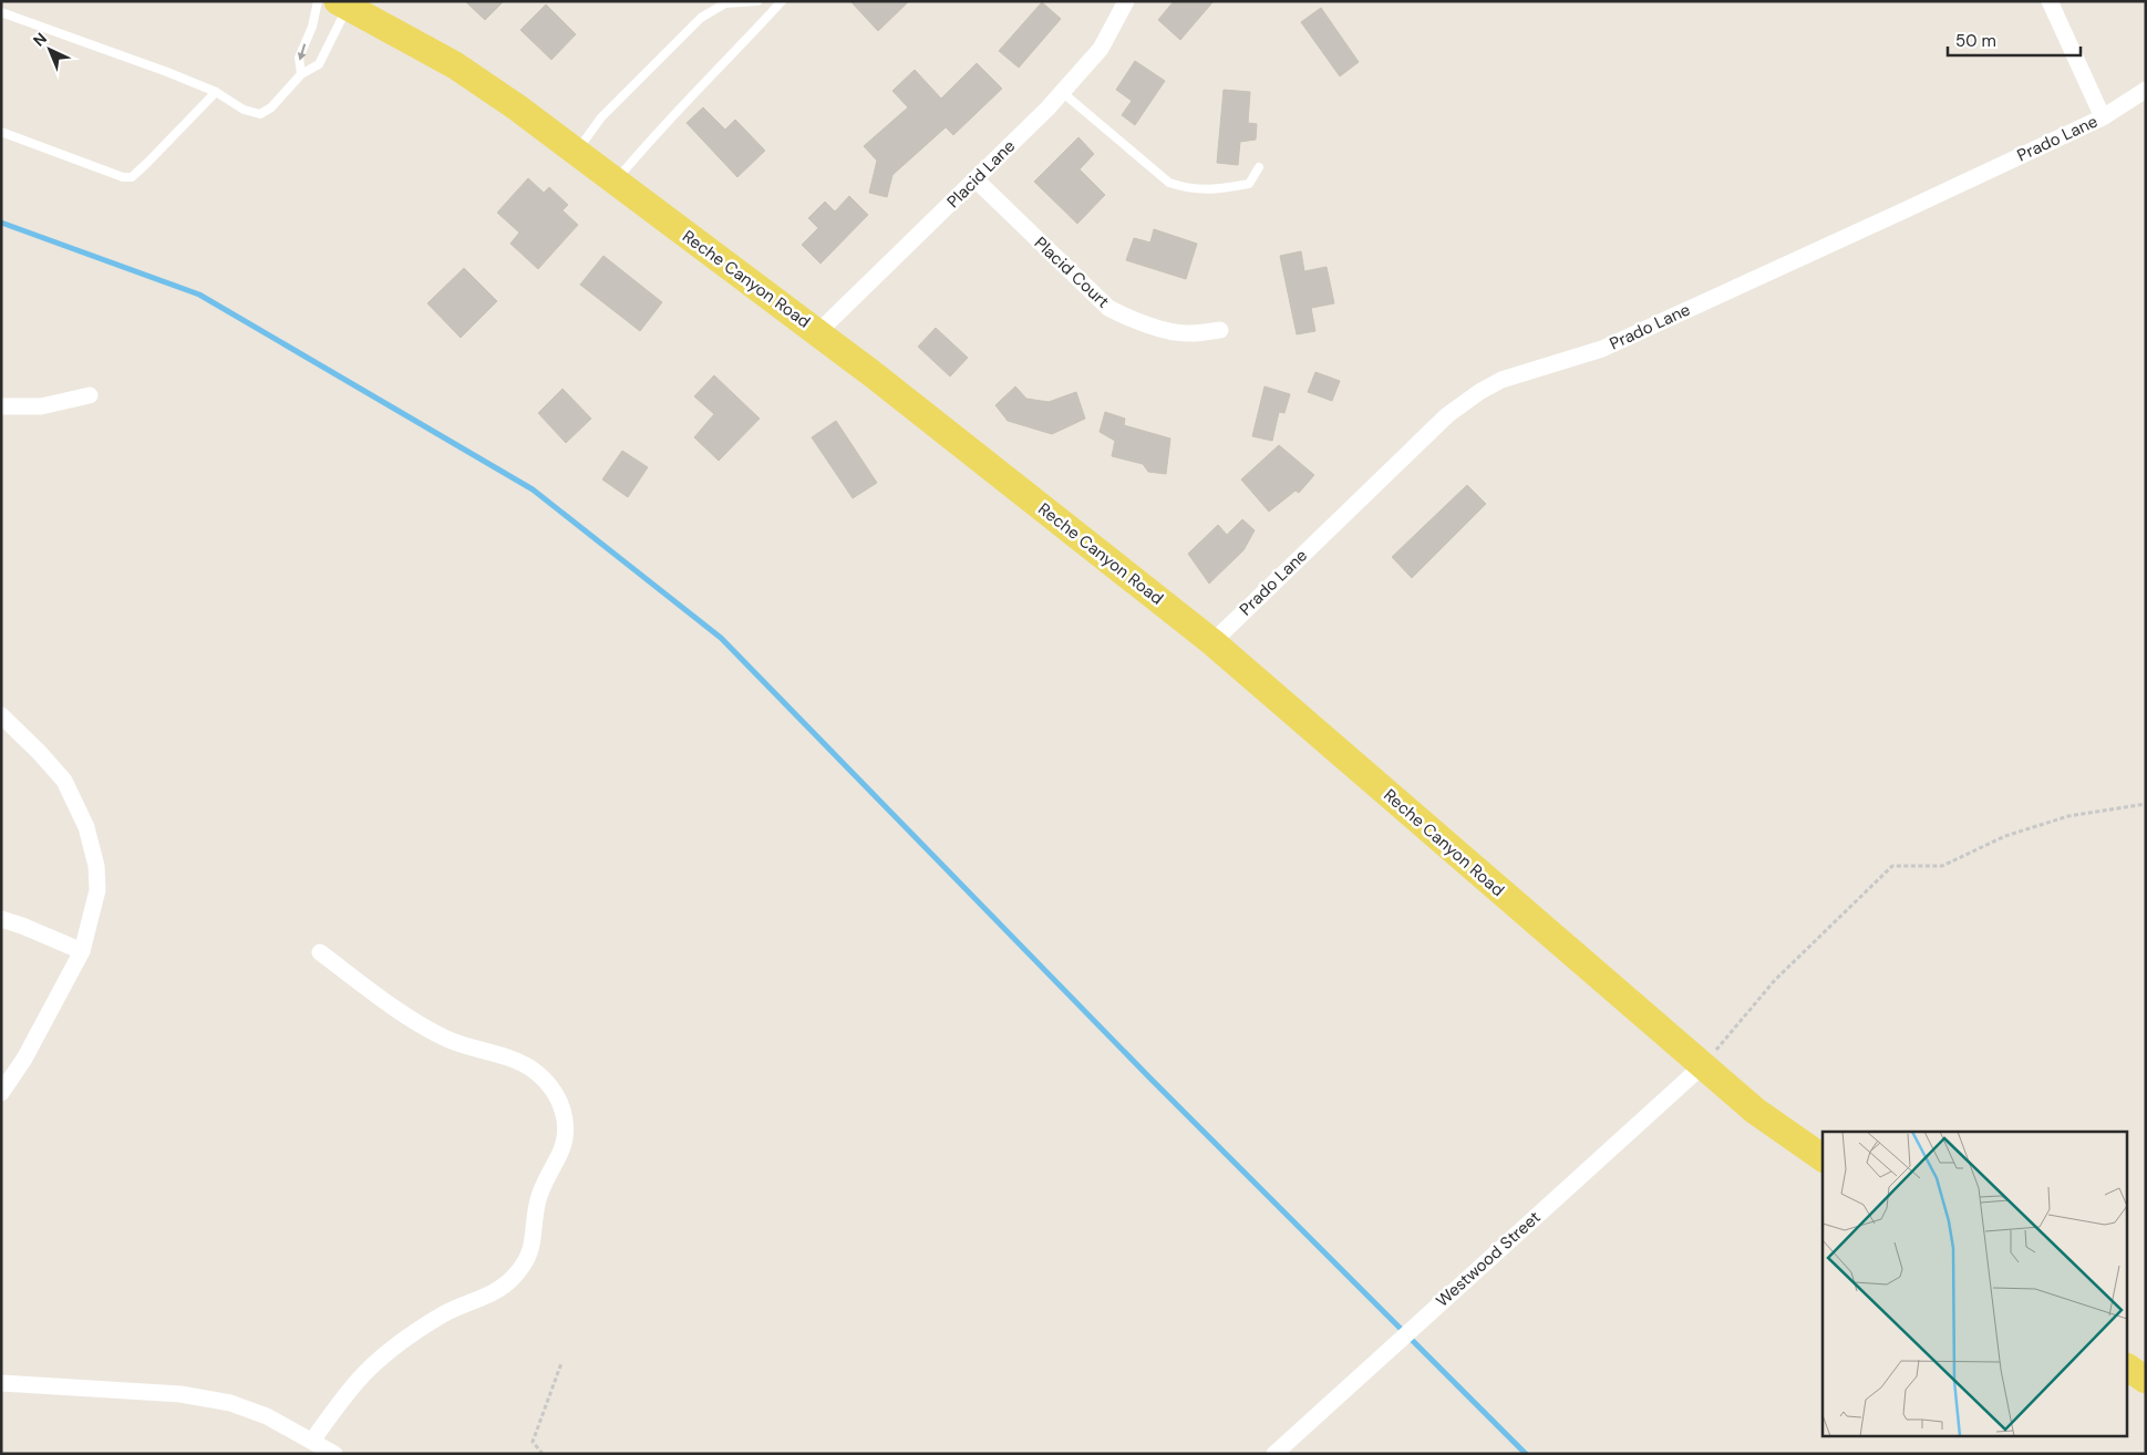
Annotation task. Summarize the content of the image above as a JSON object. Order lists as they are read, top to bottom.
{
  "streets": {
    "main road": ["Reche Canyon Road"],
    "street": [
      "Prado Lane",
      "Placid Lane",
      "Placid Court",
      "Westwood Street"
    ]
  },
  "crossings": [
    ["Prado Lane", "Reche Canyon Road"],
    ["Placid Lane", "Placid Court"],
    ["Placid Lane", "Reche Canyon Road"],
    ["Reche Canyon Road", "Westwood Street"]
  ],
  "scale_bar": "50 m",
  "north": "top left"
}
